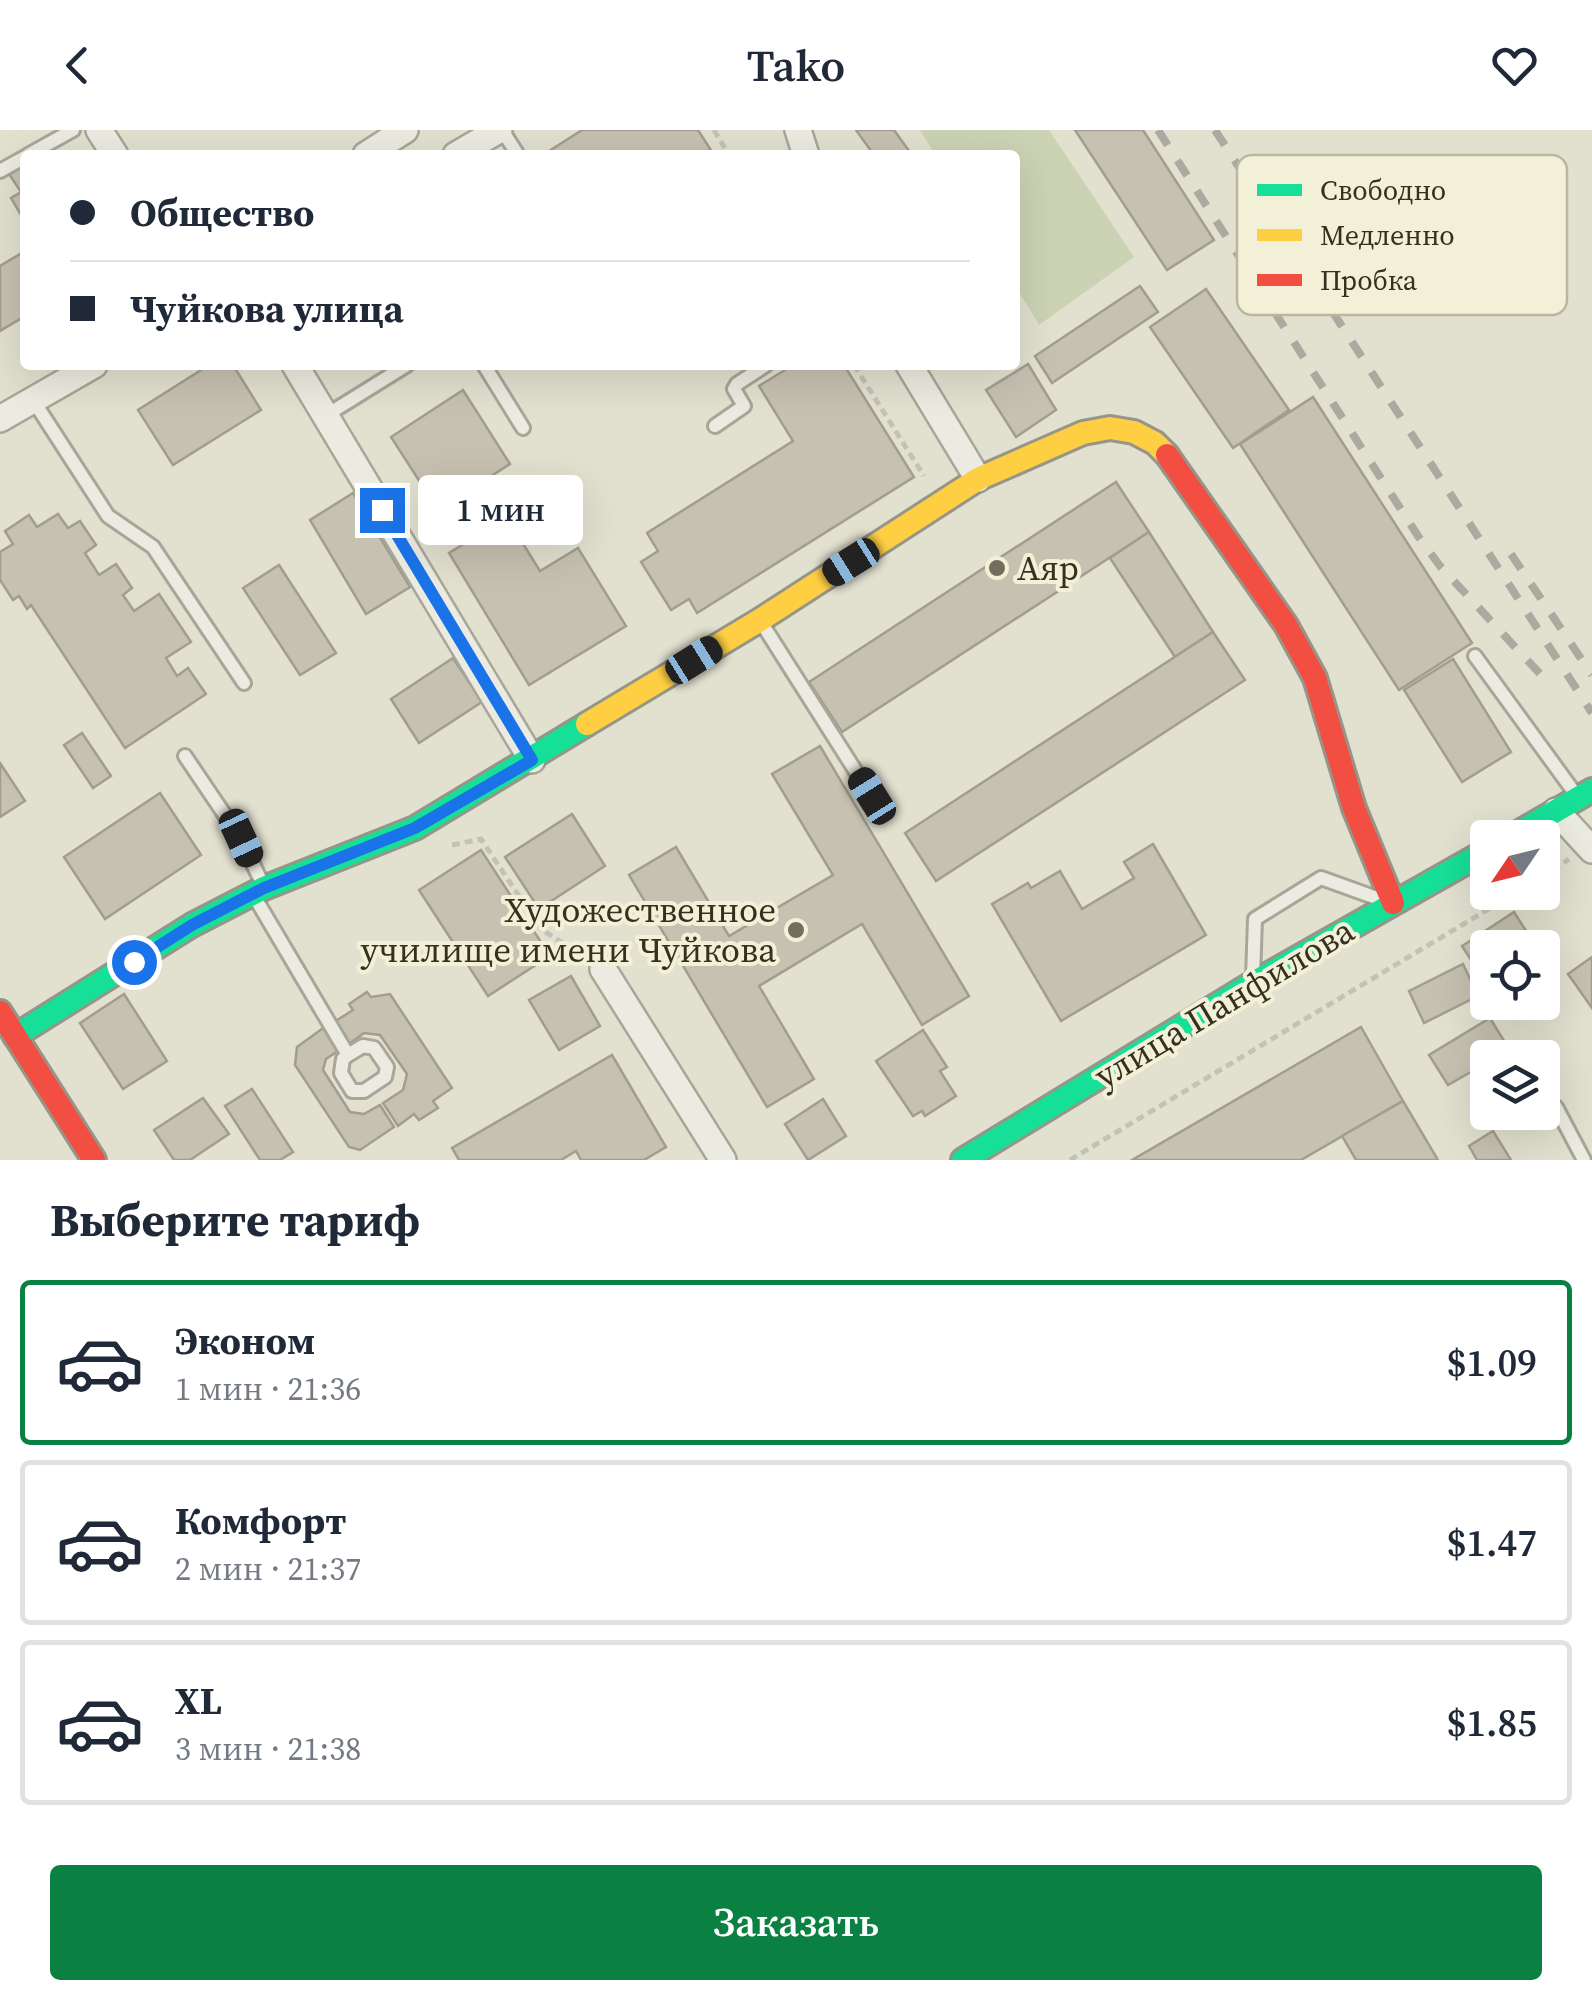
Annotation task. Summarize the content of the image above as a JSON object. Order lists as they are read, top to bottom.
{
  "streets": {
    "street": ["улица Панфилова"]
  },
  "places": ["Аяр", "Художественное училище имени Чуйкова"],
  "legend": ["Свободно", "Медленно", "Пробка"],
  "north": "bottom left",
  "page": {
    "header": "Tako",
    "banner": ["Общество", "Чуйкова улица"],
    "bubble": "1 мин",
    "heading": "Выберите тариф",
    "list": [
      {
        "name": "Эконом",
        "note": "1 мин · 21:36",
        "value": "$1.09"
      },
      {
        "name": "Комфорт",
        "note": "2 мин · 21:37",
        "value": "$1.47"
      },
      {
        "name": "XL",
        "note": "3 мин · 21:38",
        "value": "$1.85"
      }
    ],
    "buttons": "Заказать"
  }
}
